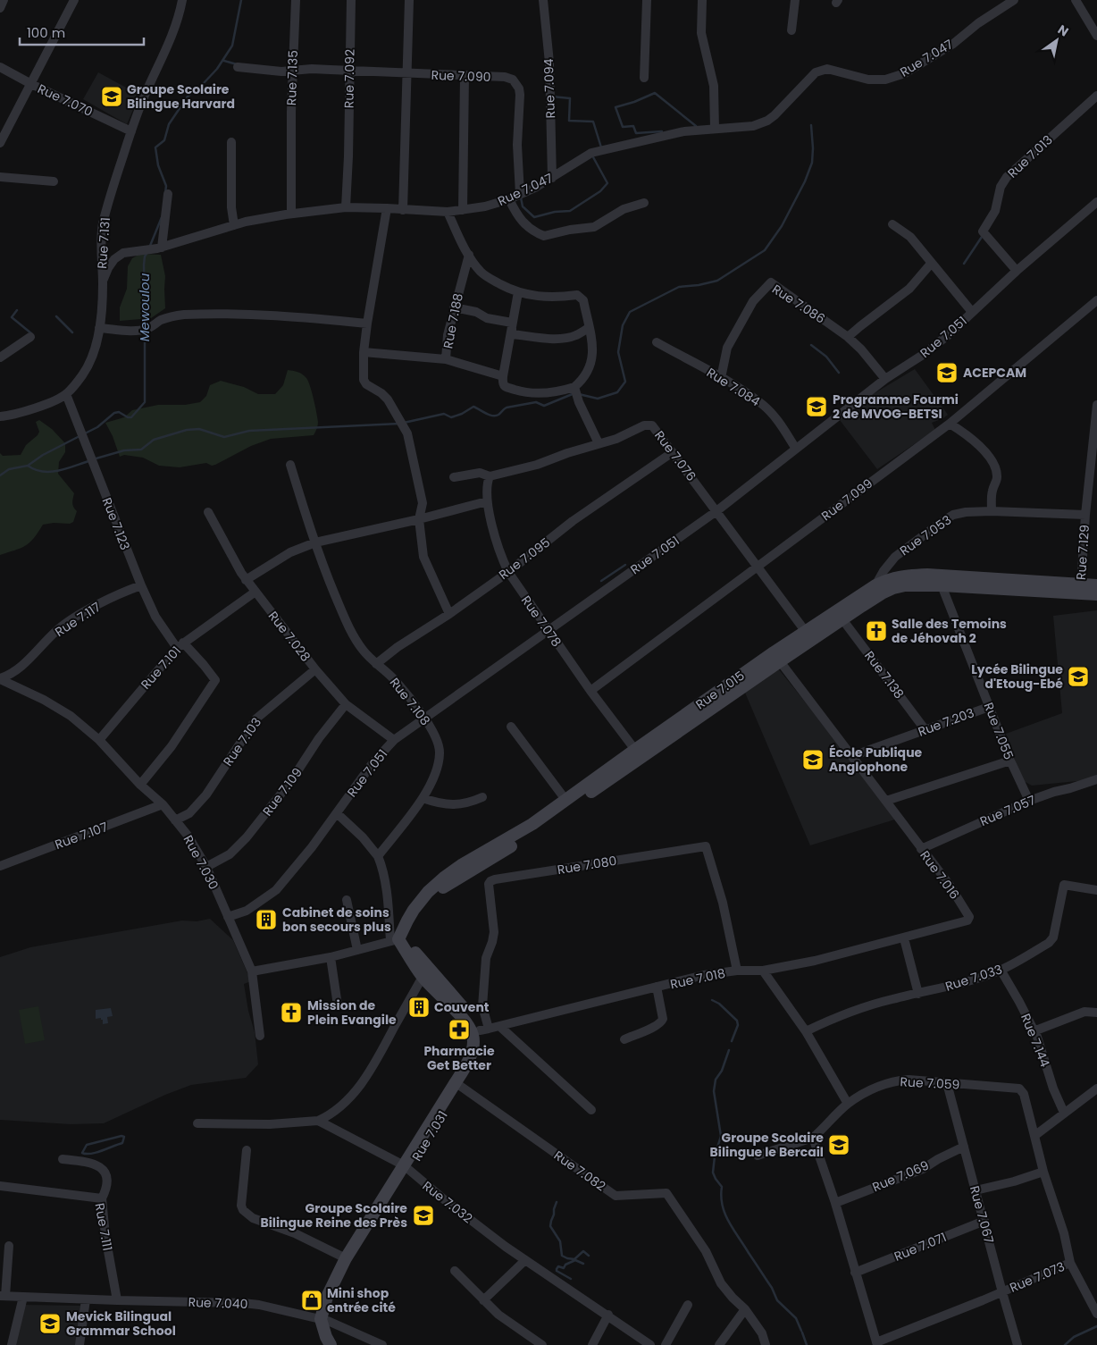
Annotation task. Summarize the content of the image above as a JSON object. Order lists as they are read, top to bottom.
{
  "streets": {
    "main road": ["Rue 7.015", "Rue 7.031"],
    "street": [
      "Rue 7.047",
      "Rue 7.090",
      "Rue 7.135",
      "Rue 7.092",
      "Rue 7.094",
      "Rue 7.070",
      "Rue 7.013",
      "Rue 7.131",
      "Rue 7.086",
      "Rue 7.188",
      "Rue 7.051",
      "Rue 7.084",
      "Rue 7.076",
      "Rue 7.099",
      "Rue 7.123",
      "Rue 7.053",
      "Rue 7.129",
      "Rue 7.095",
      "Rue 7.117",
      "Rue 7.078",
      "Rue 7.028",
      "Rue 7.101",
      "Rue 7.138",
      "Rue 7.108",
      "Rue 7.203",
      "Rue 7.055",
      "Rue 7.103",
      "Rue 7.109",
      "Rue 7.057",
      "Rue 7.107",
      "Rue 7.030",
      "Rue 7.080",
      "Rue 7.016",
      "Rue 7.033",
      "Rue 7.018",
      "Rue 7.144",
      "Rue 7.059",
      "Rue 7.082",
      "Rue 7.069",
      "Rue 7.032",
      "Rue 7.067",
      "Rue 7.111",
      "Rue 7.071",
      "Rue 7.073",
      "Rue 7.040"
    ]
  },
  "crossings": [
    ["Rue 7.047", "Rue 7.090"],
    ["Rue 7.047", "Rue 7.135"],
    ["Rue 7.047", "Rue 7.092"],
    ["Rue 7.047", "Rue 7.094"],
    ["Rue 7.047", "Rue 7.131"],
    ["Rue 7.090", "Rue 7.135"],
    ["Rue 7.090", "Rue 7.092"],
    ["Rue 7.070", "Rue 7.131"],
    ["Rue 7.013", "Rue 7.051"],
    ["Rue 7.131", "Rue 7.123"],
    ["Rue 7.086", "Rue 7.051"],
    ["Rue 7.086", "Rue 7.084"],
    ["Rue 7.051", "Rue 7.084"],
    ["Rue 7.051", "Rue 7.076"],
    ["Rue 7.051", "Rue 7.078"],
    ["Rue 7.051", "Rue 7.028"],
    ["Rue 7.051", "Rue 7.108"],
    ["Rue 7.051", "Rue 7.030"],
    ["Rue 7.076", "Rue 7.099"],
    ["Rue 7.076", "Rue 7.095"],
    ["Rue 7.076", "Rue 7.078"],
    ["Rue 7.076", "Rue 7.015"],
    ["Rue 7.099", "Rue 7.078"],
    ["Rue 7.123", "Rue 7.117"],
    ["Rue 7.123", "Rue 7.101"],
    ["Rue 7.123", "Rue 7.030"],
    ["Rue 7.053", "Rue 7.129"],
    ["Rue 7.053", "Rue 7.015"],
    ["Rue 7.129", "Rue 7.015"],
    ["Rue 7.095", "Rue 7.078"],
    ["Rue 7.095", "Rue 7.108"],
    ["Rue 7.117", "Rue 7.030"],
    ["Rue 7.078", "Rue 7.015"],
    ["Rue 7.028", "Rue 7.101"],
    ["Rue 7.028", "Rue 7.103"],
    ["Rue 7.028", "Rue 7.109"],
    ["Rue 7.101", "Rue 7.030"],
    ["Rue 7.138", "Rue 7.015"],
    ["Rue 7.138", "Rue 7.203"],
    ["Rue 7.015", "Rue 7.055"],
    ["Rue 7.015", "Rue 7.016"],
    ["Rue 7.015", "Rue 7.031"],
    ["Rue 7.203", "Rue 7.055"],
    ["Rue 7.203", "Rue 7.016"],
    ["Rue 7.055", "Rue 7.057"],
    ["Rue 7.103", "Rue 7.030"],
    ["Rue 7.109", "Rue 7.030"],
    ["Rue 7.057", "Rue 7.016"],
    ["Rue 7.107", "Rue 7.030"],
    ["Rue 7.080", "Rue 7.018"],
    ["Rue 7.080", "Rue 7.031"],
    ["Rue 7.016", "Rue 7.018"],
    ["Rue 7.033", "Rue 7.144"],
    ["Rue 7.018", "Rue 7.031"],
    ["Rue 7.059", "Rue 7.067"],
    ["Rue 7.059", "Rue 7.073"],
    ["Rue 7.031", "Rue 7.082"],
    ["Rue 7.031", "Rue 7.032"],
    ["Rue 7.031", "Rue 7.040"],
    ["Rue 7.069", "Rue 7.067"],
    ["Rue 7.067", "Rue 7.071"],
    ["Rue 7.067", "Rue 7.073"],
    ["Rue 7.111", "Rue 7.040"]
  ],
  "water": ["Mewoulou"],
  "places": {
    "school or university": [
      "Groupe Scolaire Bilingue Harvard",
      "ACEPCAM",
      "Programme Fourmi 2 de MVOG-BETSI",
      "Lycée Bilingue d'Etoug-Ebé",
      "École Publique Anglophone",
      "Groupe Scolaire Bilingue le Bercail",
      "Groupe Scolaire Bilingue Reine des Près",
      "Mevick Bilingual Grammar School"
    ],
    "church": ["Salle des Temoins de Jéhovah 2", "Mission de Plein Evangile"],
    "building": ["Cabinet de soins bon secours plus", "Couvent"],
    "pharmacy": ["Pharmacie Get Better"],
    "shop": ["Mini shop entrée cité"]
  },
  "scale_bar": "100 m",
  "north": "top right"
}
